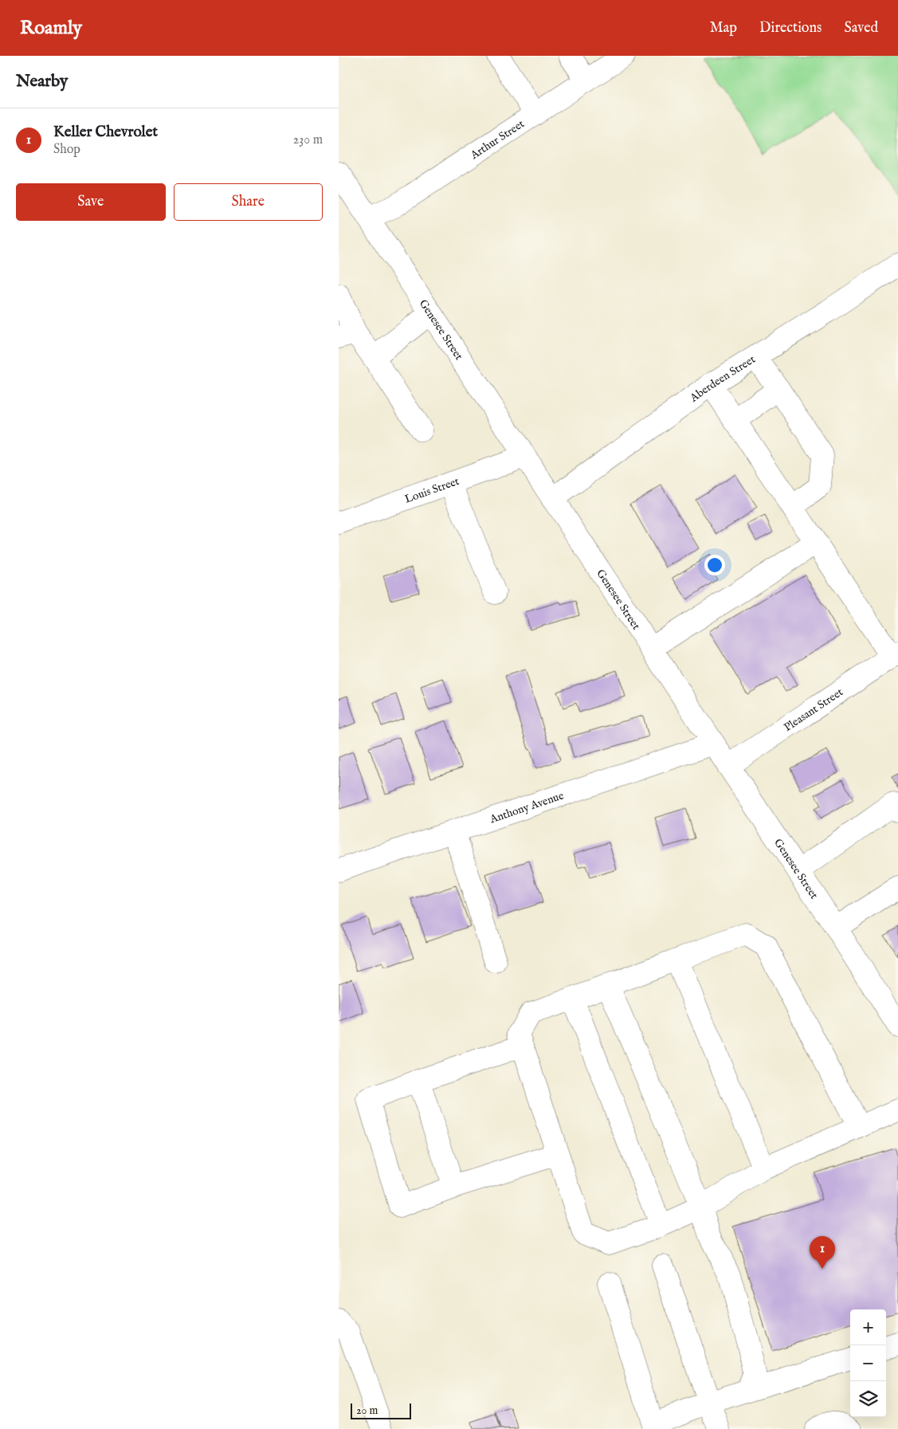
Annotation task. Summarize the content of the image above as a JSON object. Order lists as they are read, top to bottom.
{
  "streets": {
    "street": [
      "Arthur Street",
      "Genesee Street",
      "Aberdeen Street",
      "Louis Street",
      "Pleasant Street",
      "Anthony Avenue"
    ]
  },
  "crossings": [
    ["Arthur Street", "Genesee Street"],
    ["Genesee Street", "Aberdeen Street"],
    ["Genesee Street", "Louis Street"],
    ["Genesee Street", "Pleasant Street"],
    ["Genesee Street", "Anthony Avenue"]
  ],
  "scale_bar": "20 m",
  "page": {
    "header": "Roamly",
    "nav": ["Map", "Directions", "Saved"],
    "heading": "Nearby",
    "list": [
      {
        "mark": "1",
        "name": "Keller Chevrolet",
        "note": "Shop",
        "value": "230 m"
      }
    ],
    "buttons": ["Save", "Share"],
    "pins": "1",
    "map_buttons": ["+", "−"],
    "scale": "20 m"
  }
}
